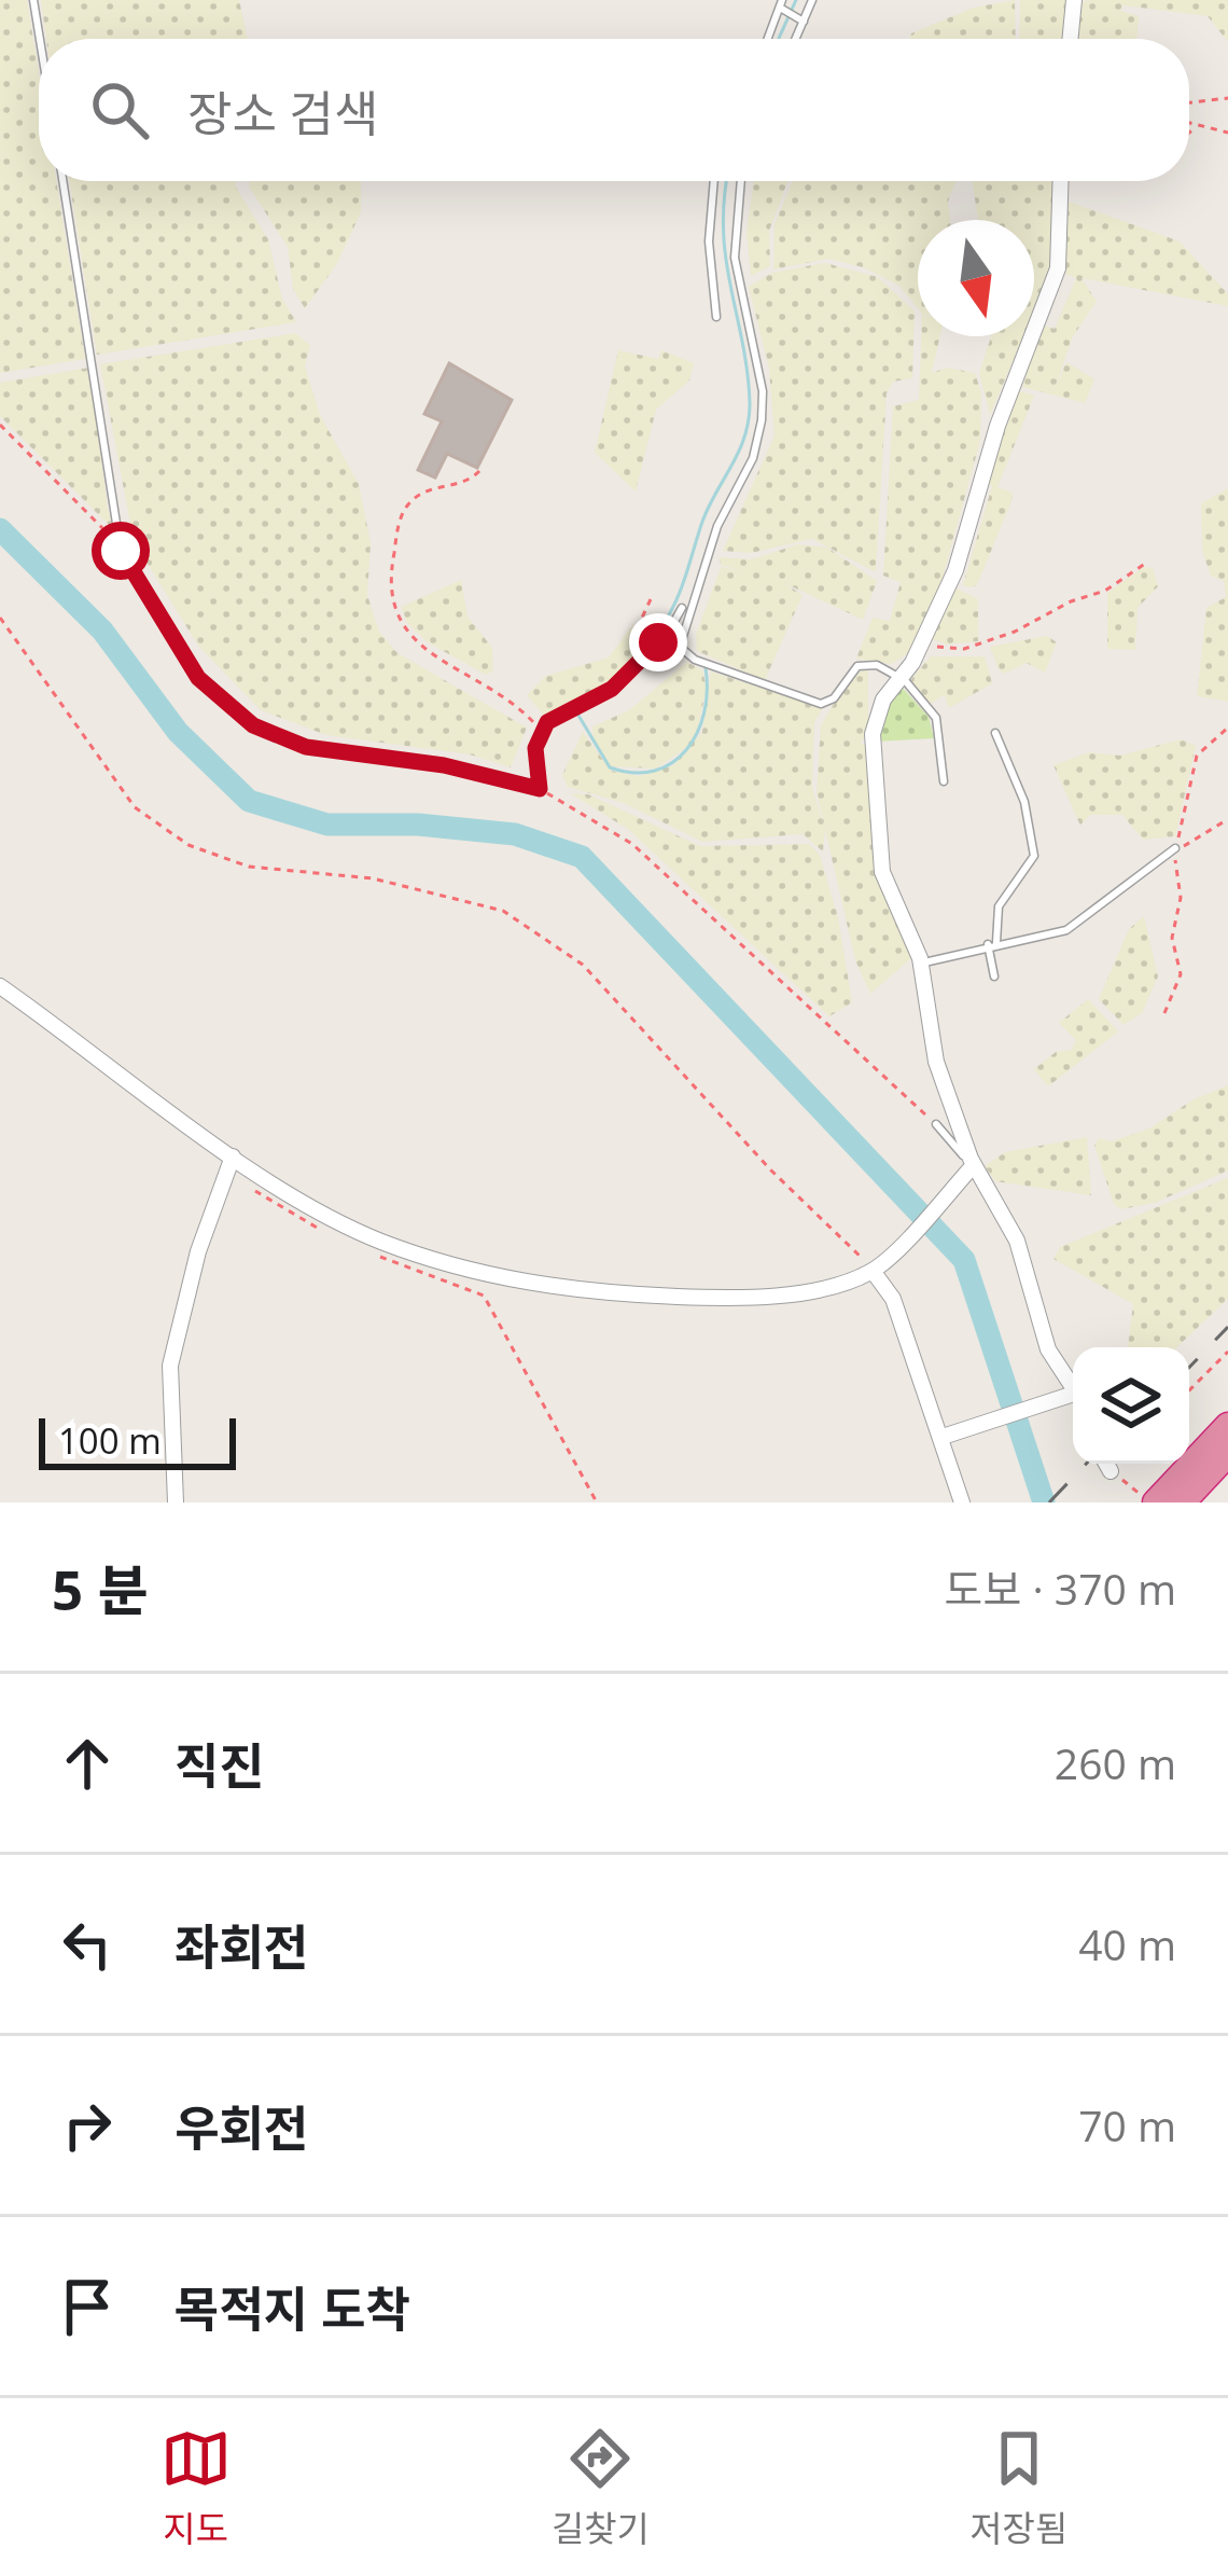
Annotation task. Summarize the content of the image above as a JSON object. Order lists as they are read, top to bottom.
{
  "scale_bar": "100 m",
  "north": "bottom",
  "page": {
    "search": "장소 검색",
    "scale": "100 m",
    "heading": ["5 분", "도보 · 370 m"],
    "list": [
      ["직진", "260 m"],
      ["좌회전", "40 m"],
      ["우회전", "70 m"],
      "목적지 도착"
    ],
    "nav": ["지도", "길찾기", "저장됨"]
  }
}
